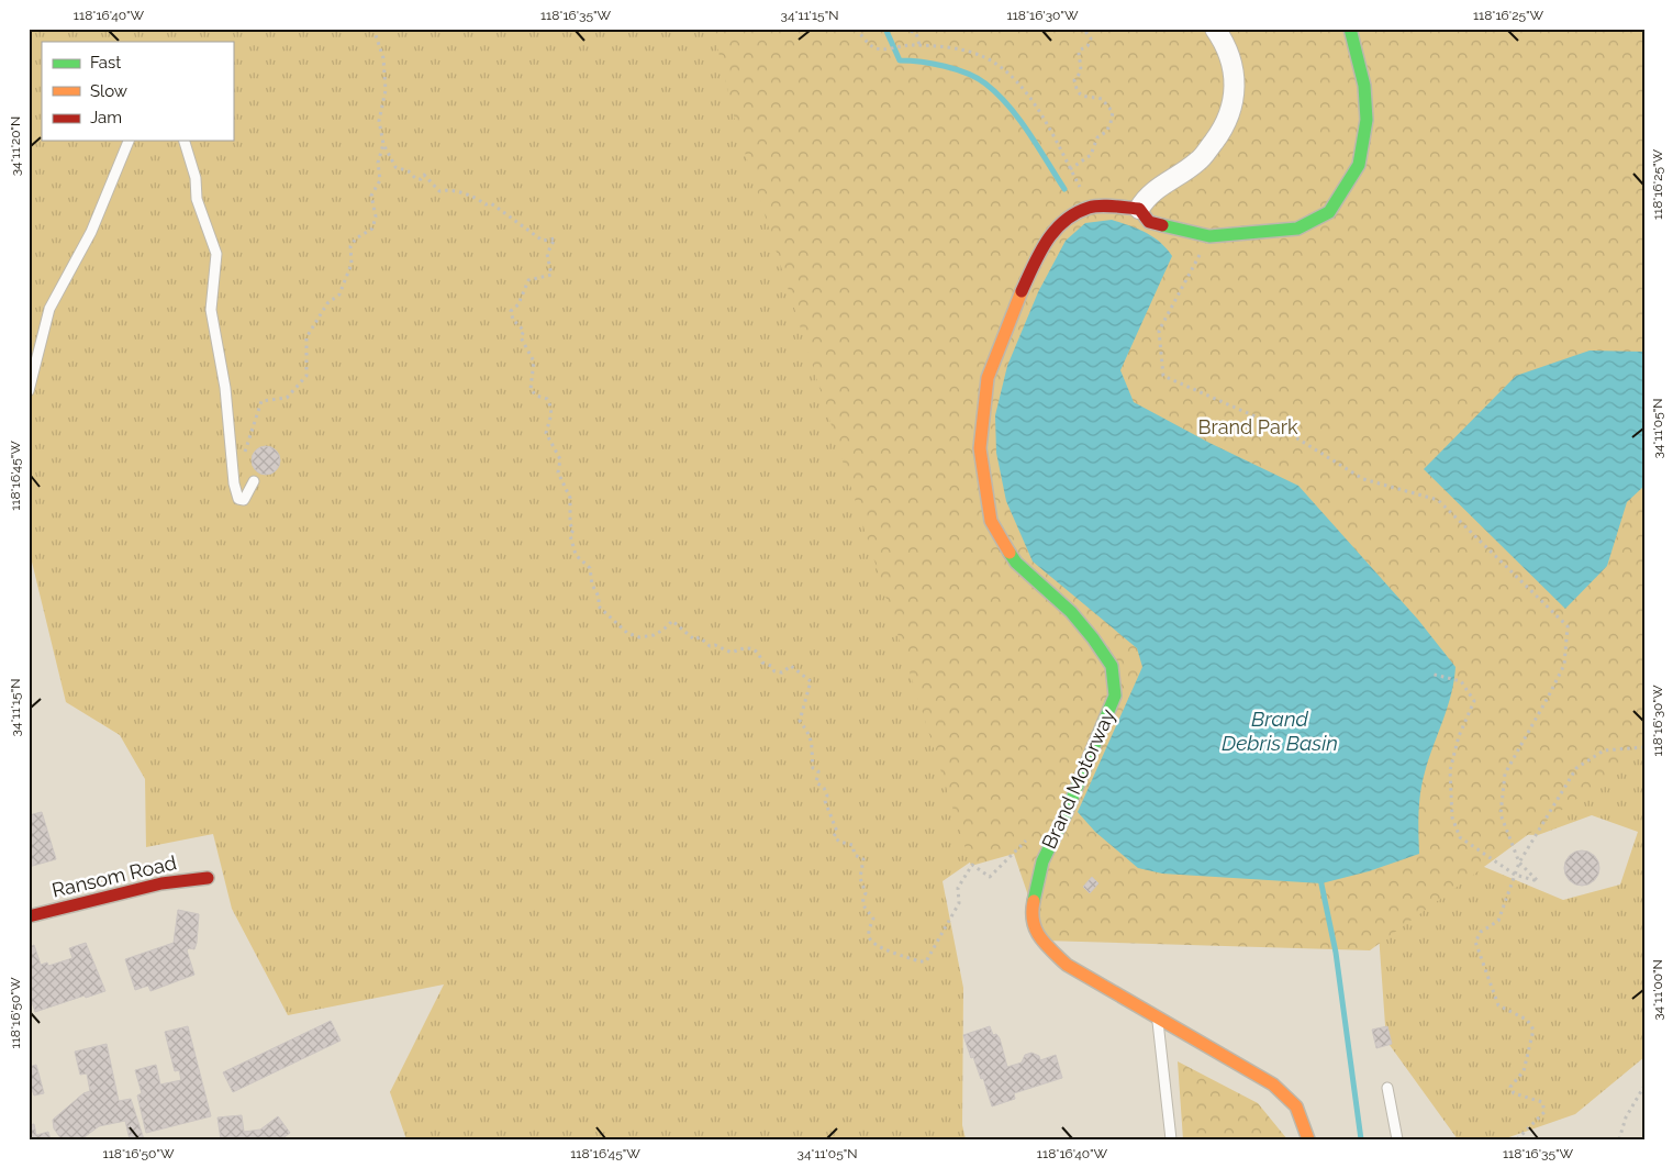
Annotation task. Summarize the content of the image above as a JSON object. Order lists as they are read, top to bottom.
{
  "streets": {
    "street": ["Brand Motorway", "Ransom Road"]
  },
  "water": ["Brand Debris Basin"],
  "parks": ["Brand Park"],
  "legend": ["Fast", "Slow", "Jam"],
  "coordinates": [
    "118°16'40\"W",
    "118°16'35\"W",
    "34°11'15\"N",
    "118°16'30\"W",
    "118°16'25\"W",
    "34°11'20\"N",
    "34°11'05\"N",
    "118°16'45\"W",
    "34°11'00\"N",
    "118°16'50\"W"
  ]
}
